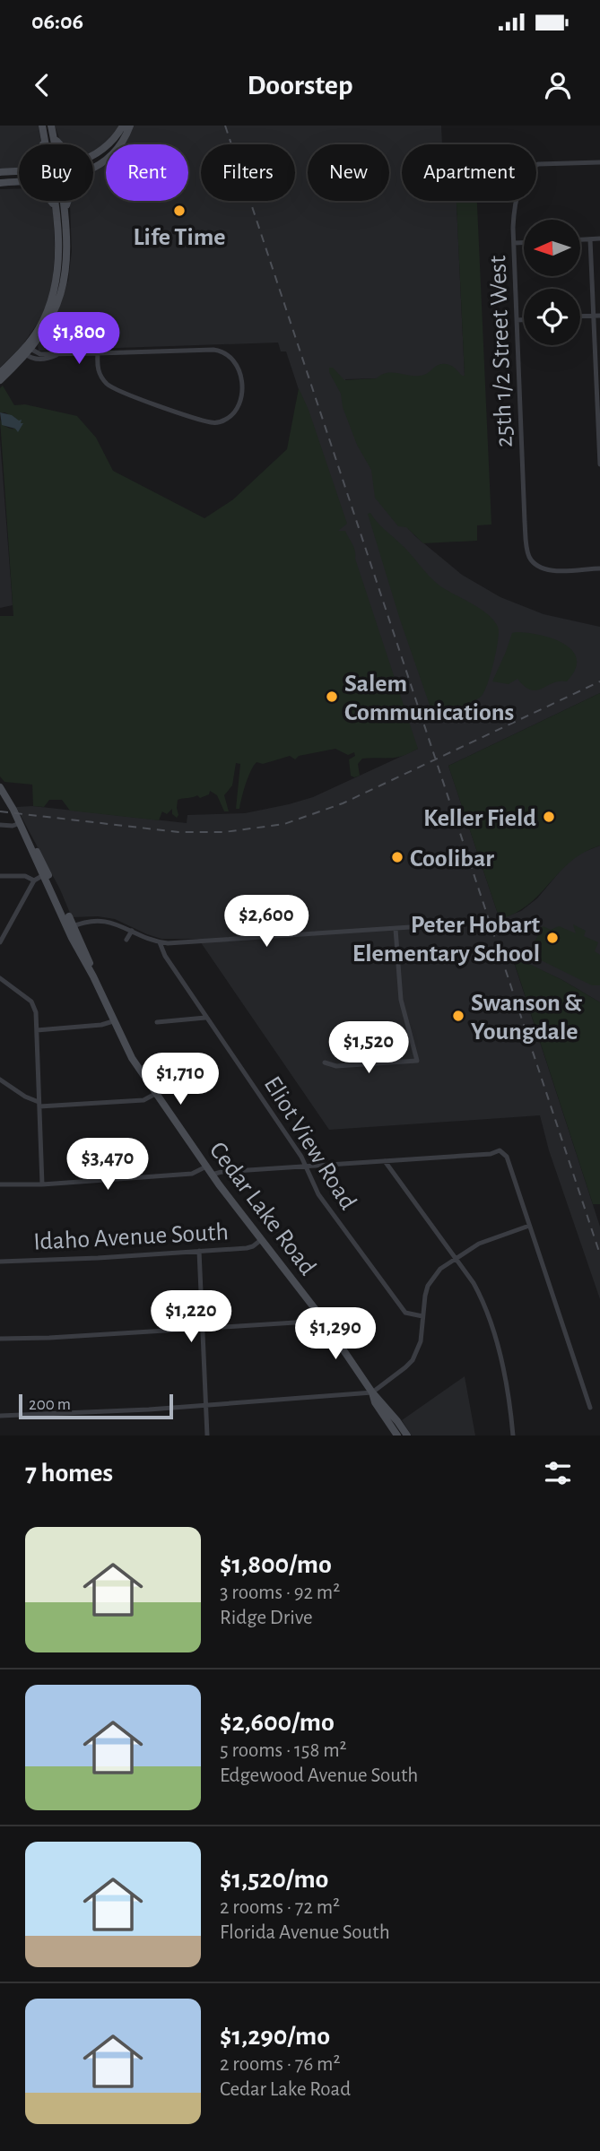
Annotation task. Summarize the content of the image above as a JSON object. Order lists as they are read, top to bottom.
{
  "streets": {
    "street": [
      "25th 1/2 Street West",
      "Eliot View Road",
      "Cedar Lake Road",
      "Idaho Avenue South"
    ]
  },
  "crossings": [
    ["Cedar Lake Road", "Idaho Avenue South"]
  ],
  "places": [
    "Life Time",
    "Salem Communications",
    "Keller Field",
    "Coolibar",
    "Peter Hobart Elementary School",
    "Swanson & Youngdale"
  ],
  "scale_bar": "200 m",
  "north": "left",
  "page": {
    "status": "06:06",
    "header": "Doorstep",
    "chip": [
      "Buy",
      "Rent",
      "Filters",
      "New",
      "Apartment"
    ],
    "price": [
      "$1,800",
      "$2,600",
      "$1,520",
      "$1,710",
      "$3,470",
      "$1,220",
      "$1,290"
    ],
    "scale": "200 m",
    "heading": "7 homes",
    "list": [
      {
        "name": "$1,800/mo",
        "note": "3 rooms · 92 m² · Ridge Drive"
      },
      {
        "name": "$2,600/mo",
        "note": "5 rooms · 158 m² · Edgewood Avenue South"
      },
      {
        "name": "$1,520/mo",
        "note": "2 rooms · 72 m² · Florida Avenue South"
      },
      {
        "name": "$1,290/mo",
        "note": "2 rooms · 76 m² · Cedar Lake Road"
      }
    ]
  }
}
